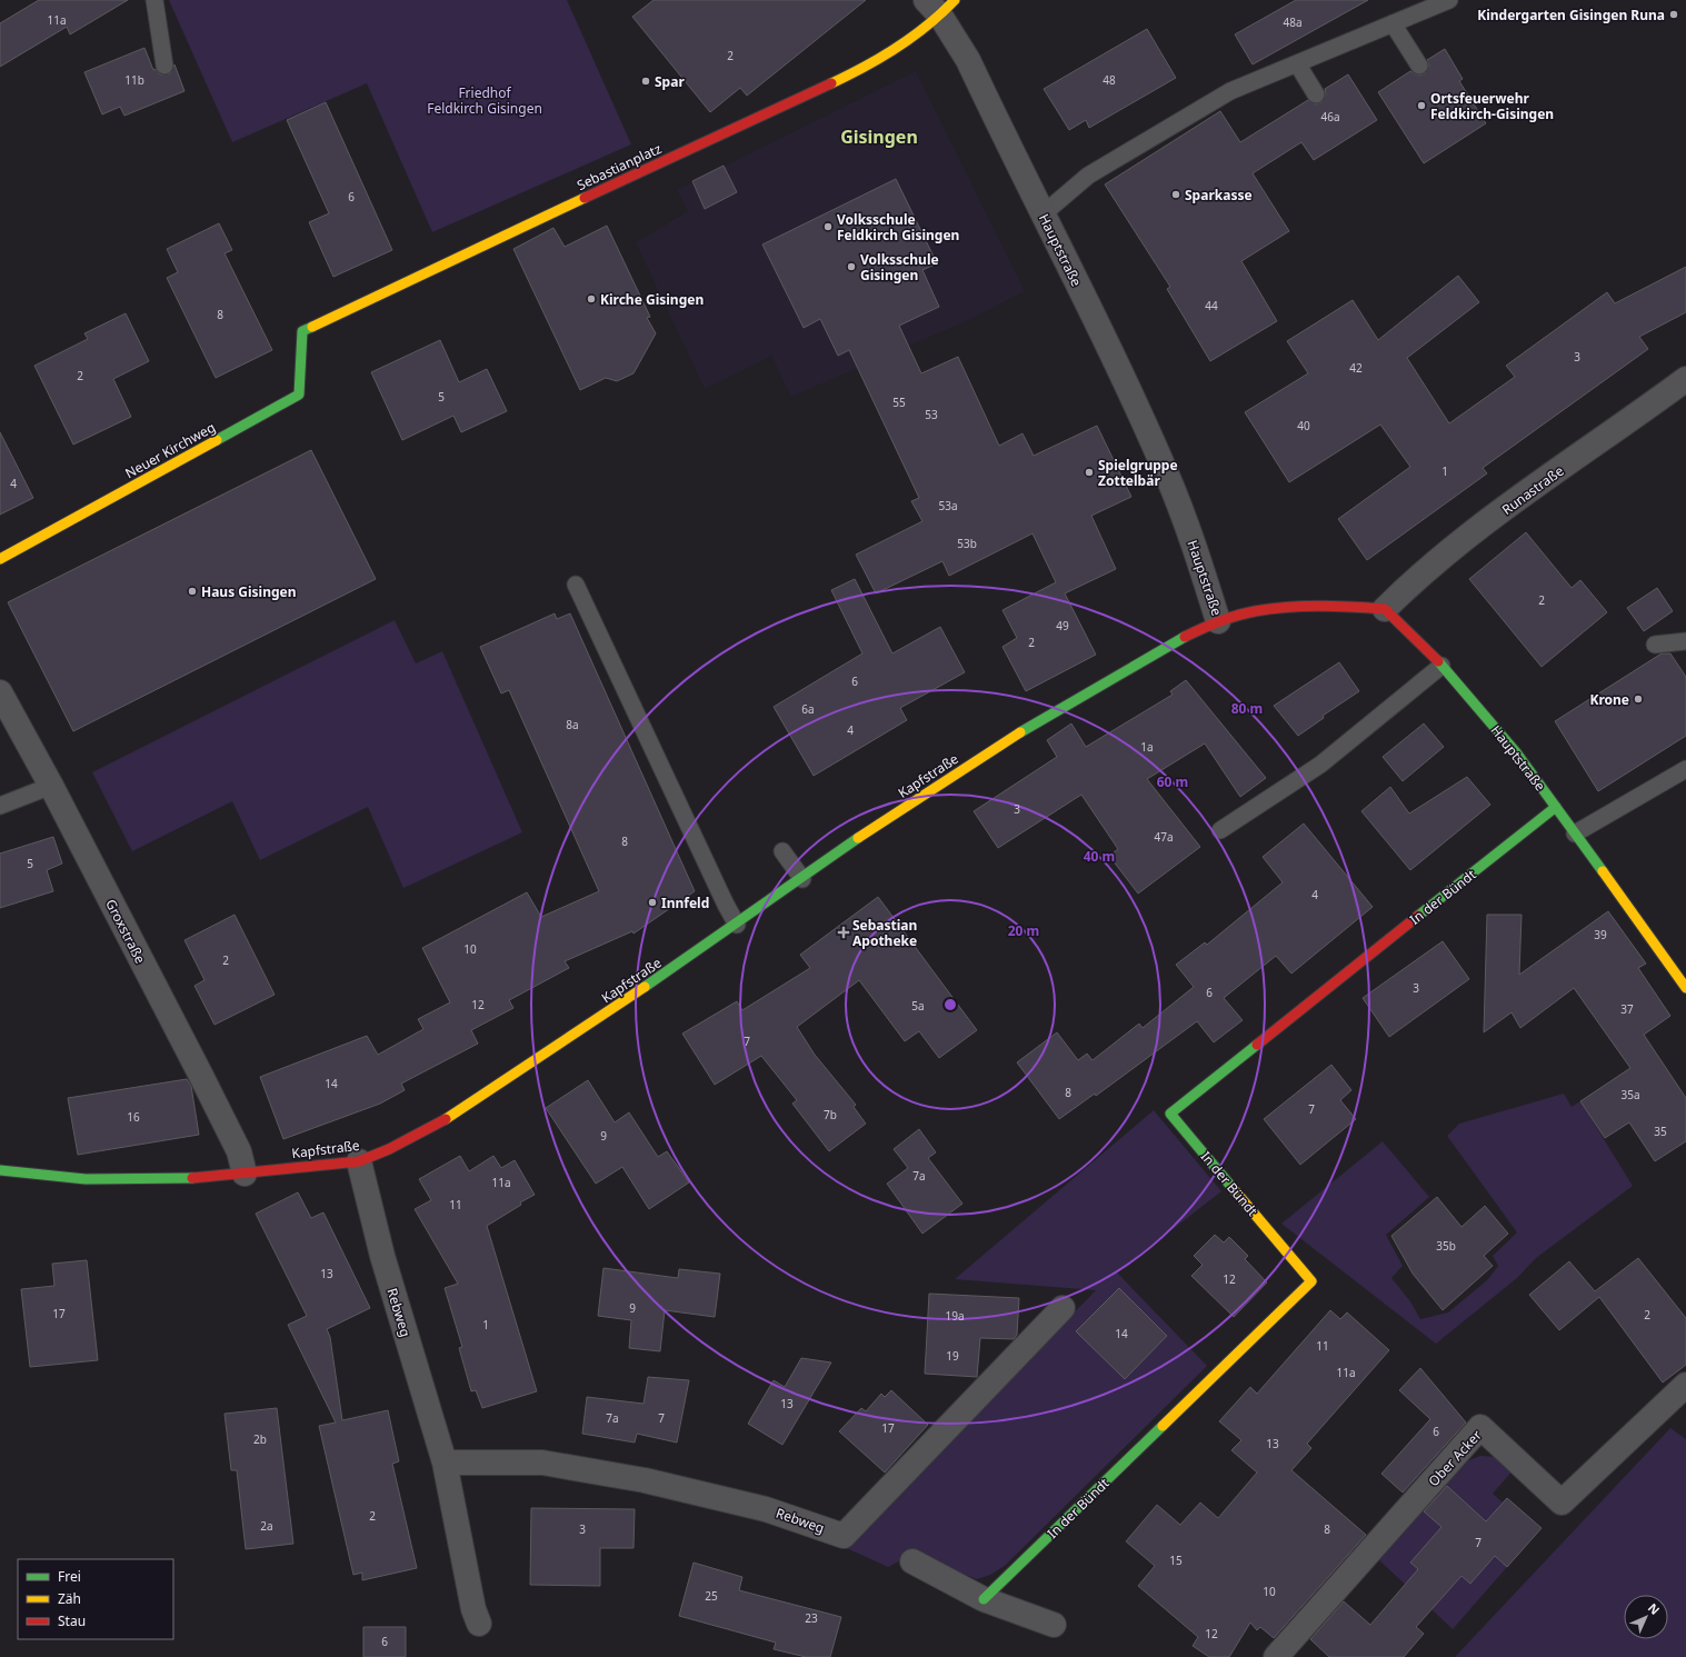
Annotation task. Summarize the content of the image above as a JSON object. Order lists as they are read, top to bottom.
{
  "streets": {
    "street": [
      "Sebastianplatz",
      "Hauptstraße",
      "Neuer Kirchweg",
      "Runastraße",
      "Kapfstraße",
      "In der Bündt",
      "Groxstraße",
      "Rebweg",
      "Ober Acker"
    ]
  },
  "crossings": [
    ["Sebastianplatz", "Hauptstraße"],
    ["Sebastianplatz", "Neuer Kirchweg"],
    ["Hauptstraße", "Runastraße"],
    ["Hauptstraße", "Kapfstraße"],
    ["Hauptstraße", "In der Bündt"],
    ["Kapfstraße", "Groxstraße"],
    ["Kapfstraße", "Rebweg"]
  ],
  "districts": ["Gisingen"],
  "parks": ["Friedhof Feldkirch Gisingen"],
  "places": {
    "other": [
      "Kindergarten Gisingen Runa",
      "Spar",
      "Ortsfeuerwehr Feldkirch-Gisingen",
      "Sparkasse",
      "Volksschule Feldkirch Gisingen",
      "Volksschule Gisingen",
      "Kirche Gisingen",
      "Spielgruppe Zottelbär",
      "Haus Gisingen",
      "Krone",
      "Innfeld"
    ],
    "health": ["Sebastian Apotheke"]
  },
  "house_numbers": [
    "11a",
    "48a",
    "2",
    "11b",
    "48",
    "46a",
    "6",
    "44",
    "8",
    "3",
    "42",
    "2",
    "5",
    "55",
    "53",
    "40",
    "1",
    "4",
    "53a",
    "53b",
    "2",
    "49",
    "2",
    "6",
    "6a",
    "8a",
    "4",
    "1a",
    "3",
    "47a",
    "8",
    "5",
    "4",
    "39",
    "10",
    "2",
    "3",
    "6",
    "12",
    "5a",
    "37",
    "7",
    "14",
    "8",
    "35a",
    "7",
    "7b",
    "16",
    "35",
    "9",
    "7a",
    "11a",
    "11",
    "35b",
    "13",
    "12",
    "9",
    "17",
    "2",
    "19a",
    "1",
    "14",
    "11",
    "19",
    "11a",
    "13",
    "7a",
    "7",
    "17",
    "6",
    "2b",
    "13",
    "2",
    "2a",
    "3",
    "8",
    "7",
    "15",
    "10",
    "25",
    "23",
    "12",
    "6"
  ],
  "legend": ["Frei", "Zäh", "Stau"],
  "north": "top right",
  "rings": [
    "80 m",
    "60 m",
    "40 m",
    "20 m"
  ]
}
